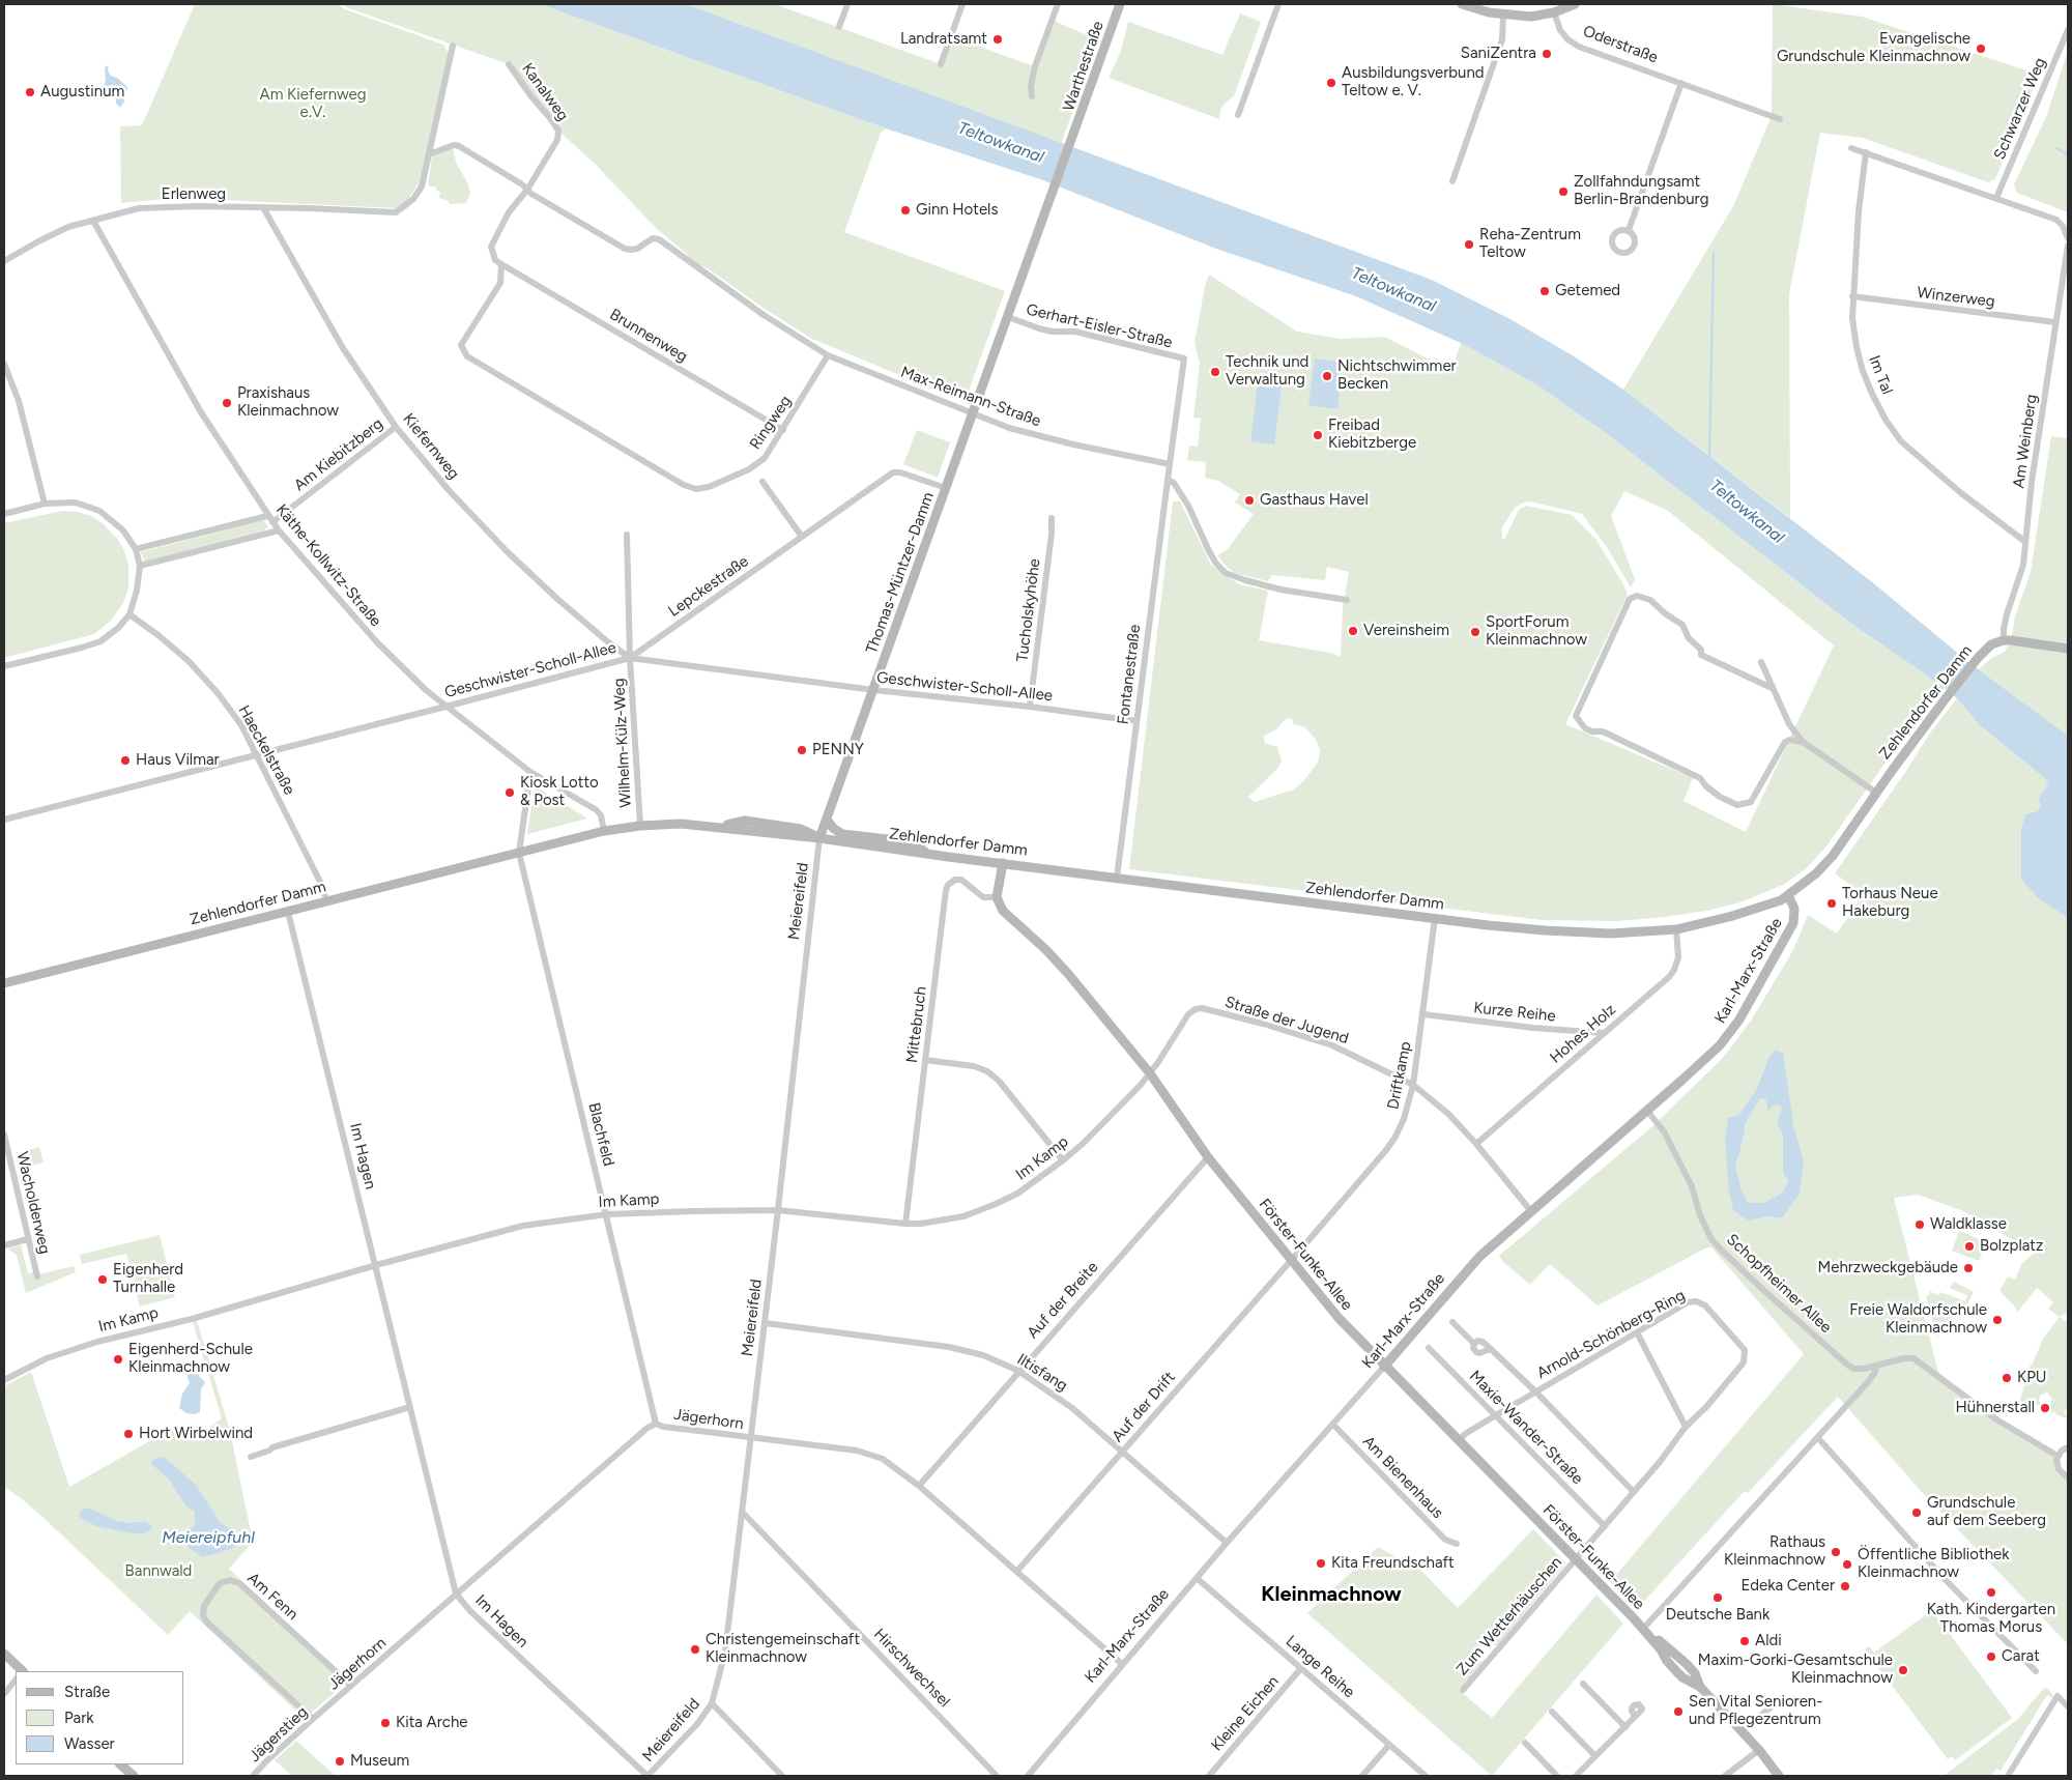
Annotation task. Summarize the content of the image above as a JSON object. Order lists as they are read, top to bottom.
{
  "streets": {
    "street": [
      "Oderstraße",
      "Warthestraße",
      "Kanalweg",
      "Schwarzer Weg",
      "Erlenweg",
      "Winzerweg",
      "Gerhart-Eisler-Straße",
      "Brunnenweg",
      "Im Tal",
      "Max-Reimann-Straße",
      "Ringweg",
      "Am Weinberg",
      "Kiefernweg",
      "Am Kiebitzberg",
      "Käthe-Kollwitz-Straße",
      "Thomas-Müntzer-Damm",
      "Lepckestraße",
      "Tucholskyhöhe",
      "Geschwister-Scholl-Allee",
      "Fontanestraße",
      "Zehlendorfer Damm",
      "Wilhelm-Külz-Weg",
      "Haeckelstraße",
      "Meiereifeld",
      "Karl-Marx-Straße",
      "Kurze Reihe",
      "Straße der Jugend",
      "Mittebruch",
      "Hohes Holz",
      "Driftkamp",
      "Blachfeld",
      "Im Hagen",
      "Im Kamp",
      "Wacholderweg",
      "Förster-Funke-Allee",
      "Schopfheimer Allee",
      "Auf der Breite",
      "Arnold-Schönberg-Ring",
      "Iltisfang",
      "Auf der Drift",
      "Jägerhorn",
      "Maxie-Wander-Straße",
      "Am Bienenhaus",
      "Am Fenn",
      "Zum Wetterhäuschen",
      "Lange Reihe",
      "Hirschwechsel",
      "Kleine Eichen",
      "Jägerstieg"
    ]
  },
  "crossings": [
    ["Warthestraße", "Gerhart-Eisler-Straße"],
    ["Warthestraße", "Thomas-Müntzer-Damm"],
    ["Erlenweg", "Kiefernweg"],
    ["Erlenweg", "Käthe-Kollwitz-Straße"],
    ["Winzerweg", "Im Tal"],
    ["Winzerweg", "Am Weinberg"],
    ["Gerhart-Eisler-Straße", "Thomas-Müntzer-Damm"],
    ["Gerhart-Eisler-Straße", "Fontanestraße"],
    ["Brunnenweg", "Ringweg"],
    ["Im Tal", "Am Weinberg"],
    ["Max-Reimann-Straße", "Ringweg"],
    ["Max-Reimann-Straße", "Thomas-Müntzer-Damm"],
    ["Max-Reimann-Straße", "Fontanestraße"],
    ["Am Weinberg", "Zehlendorfer Damm"],
    ["Kiefernweg", "Am Kiebitzberg"],
    ["Kiefernweg", "Lepckestraße"],
    ["Kiefernweg", "Geschwister-Scholl-Allee"],
    ["Kiefernweg", "Wilhelm-Külz-Weg"],
    ["Am Kiebitzberg", "Käthe-Kollwitz-Straße"],
    ["Käthe-Kollwitz-Straße", "Geschwister-Scholl-Allee"],
    ["Käthe-Kollwitz-Straße", "Zehlendorfer Damm"],
    ["Thomas-Müntzer-Damm", "Lepckestraße"],
    ["Thomas-Müntzer-Damm", "Geschwister-Scholl-Allee"],
    ["Thomas-Müntzer-Damm", "Zehlendorfer Damm"],
    ["Thomas-Müntzer-Damm", "Meiereifeld"],
    ["Lepckestraße", "Geschwister-Scholl-Allee"],
    ["Lepckestraße", "Wilhelm-Külz-Weg"],
    ["Tucholskyhöhe", "Geschwister-Scholl-Allee"],
    ["Geschwister-Scholl-Allee", "Fontanestraße"],
    ["Geschwister-Scholl-Allee", "Wilhelm-Külz-Weg"],
    ["Geschwister-Scholl-Allee", "Haeckelstraße"],
    ["Fontanestraße", "Zehlendorfer Damm"],
    ["Zehlendorfer Damm", "Wilhelm-Külz-Weg"],
    ["Zehlendorfer Damm", "Haeckelstraße"],
    ["Zehlendorfer Damm", "Meiereifeld"],
    ["Zehlendorfer Damm", "Karl-Marx-Straße"],
    ["Zehlendorfer Damm", "Hohes Holz"],
    ["Zehlendorfer Damm", "Driftkamp"],
    ["Zehlendorfer Damm", "Blachfeld"],
    ["Zehlendorfer Damm", "Im Hagen"],
    ["Meiereifeld", "Im Hagen"],
    ["Meiereifeld", "Im Kamp"],
    ["Meiereifeld", "Iltisfang"],
    ["Meiereifeld", "Jägerhorn"],
    ["Meiereifeld", "Hirschwechsel"],
    ["Karl-Marx-Straße", "Straße der Jugend"],
    ["Karl-Marx-Straße", "Förster-Funke-Allee"],
    ["Karl-Marx-Straße", "Schopfheimer Allee"],
    ["Karl-Marx-Straße", "Iltisfang"],
    ["Karl-Marx-Straße", "Jägerhorn"],
    ["Karl-Marx-Straße", "Am Bienenhaus"],
    ["Karl-Marx-Straße", "Lange Reihe"],
    ["Kurze Reihe", "Hohes Holz"],
    ["Kurze Reihe", "Driftkamp"],
    ["Straße der Jugend", "Hohes Holz"],
    ["Straße der Jugend", "Driftkamp"],
    ["Straße der Jugend", "Im Kamp"],
    ["Mittebruch", "Im Kamp"],
    ["Mittebruch", "Förster-Funke-Allee"],
    ["Driftkamp", "Förster-Funke-Allee"],
    ["Driftkamp", "Auf der Drift"],
    ["Blachfeld", "Im Kamp"],
    ["Blachfeld", "Jägerhorn"],
    ["Im Hagen", "Im Kamp"],
    ["Im Hagen", "Jägerhorn"],
    ["Im Kamp", "Förster-Funke-Allee"],
    ["Förster-Funke-Allee", "Auf der Breite"],
    ["Förster-Funke-Allee", "Arnold-Schönberg-Ring"],
    ["Förster-Funke-Allee", "Auf der Drift"],
    ["Förster-Funke-Allee", "Zum Wetterhäuschen"],
    ["Auf der Breite", "Iltisfang"],
    ["Auf der Breite", "Jägerhorn"],
    ["Arnold-Schönberg-Ring", "Maxie-Wander-Straße"],
    ["Arnold-Schönberg-Ring", "Zum Wetterhäuschen"],
    ["Iltisfang", "Auf der Drift"],
    ["Auf der Drift", "Jägerhorn"],
    ["Jägerhorn", "Am Fenn"],
    ["Jägerhorn", "Jägerstieg"],
    ["Am Fenn", "Jägerstieg"],
    ["Lange Reihe", "Kleine Eichen"]
  ],
  "districts": ["Kleinmachnow"],
  "water": ["Teltowkanal", "Meiereipfuhl"],
  "parks": ["Am Kiefernweg e.V.", "Bannwald"],
  "places": [
    "Landratsamt",
    "Evangelische Grundschule Kleinmachnow",
    "SaniZentra",
    "Ausbildungsverbund Teltow e. V.",
    "Augustinum",
    "Zollfahndungsamt Berlin-Brandenburg",
    "Ginn Hotels",
    "Reha-Zentrum Teltow",
    "Getemed",
    "Technik und Verwaltung",
    "Nichtschwimmer Becken",
    "Praxishaus Kleinmachnow",
    "Freibad Kiebitzberge",
    "Gasthaus Havel",
    "Vereinsheim",
    "SportForum Kleinmachnow",
    "PENNY",
    "Haus Vilmar",
    "Kiosk Lotto & Post",
    "Torhaus Neue Hakeburg",
    "Waldklasse",
    "Bolzplatz",
    "Mehrzweckgebäude",
    "Eigenherd Turnhalle",
    "Freie Waldorfschule Kleinmachnow",
    "Eigenherd-Schule Kleinmachnow",
    "KPU",
    "Hühnerstall",
    "Hort Wirbelwind",
    "Grundschule auf dem Seeberg",
    "Rathaus Kleinmachnow",
    "Kita Freundschaft",
    "Öffentliche Bibliothek Kleinmachnow",
    "Edeka Center",
    "Kath. Kindergarten Thomas Morus",
    "Deutsche Bank",
    "Aldi",
    "Christengemeinschaft Kleinmachnow",
    "Carat",
    "Maxim-Gorki-Gesamtschule Kleinmachnow",
    "Sen Vital Senioren- und Pflegezentrum",
    "Kita Arche",
    "Museum"
  ],
  "legend": ["Straße", "Park", "Wasser"]
}
